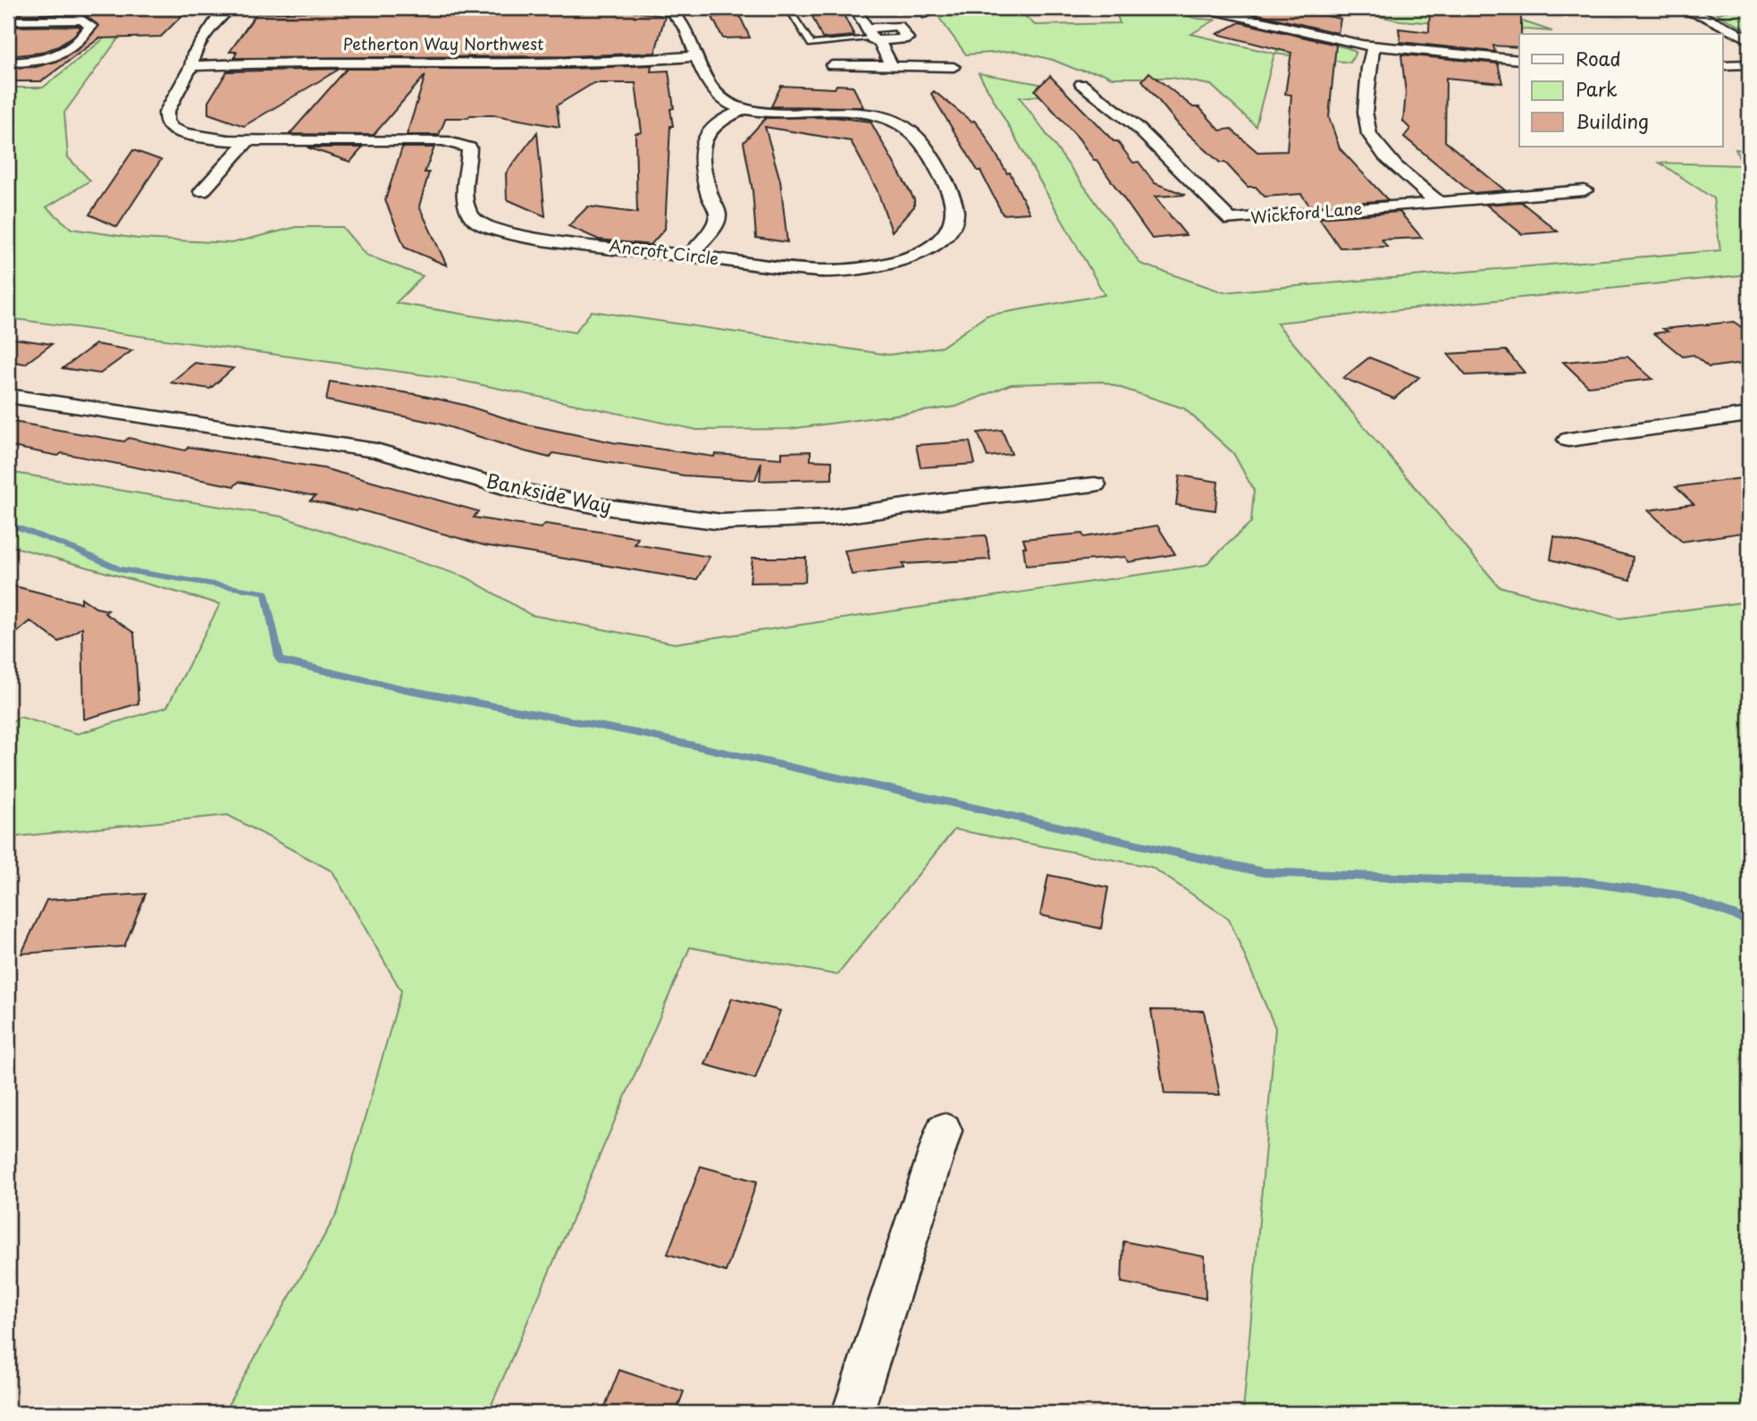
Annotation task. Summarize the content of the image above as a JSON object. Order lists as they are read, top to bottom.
{
  "streets": {
    "street": [
      "Petherton Way Northwest",
      "Wickford Lane",
      "Ancroft Circle",
      "Bankside Way"
    ]
  },
  "crossings": [
    ["Petherton Way Northwest", "Ancroft Circle"]
  ],
  "legend": ["Road", "Park", "Building"]
}
